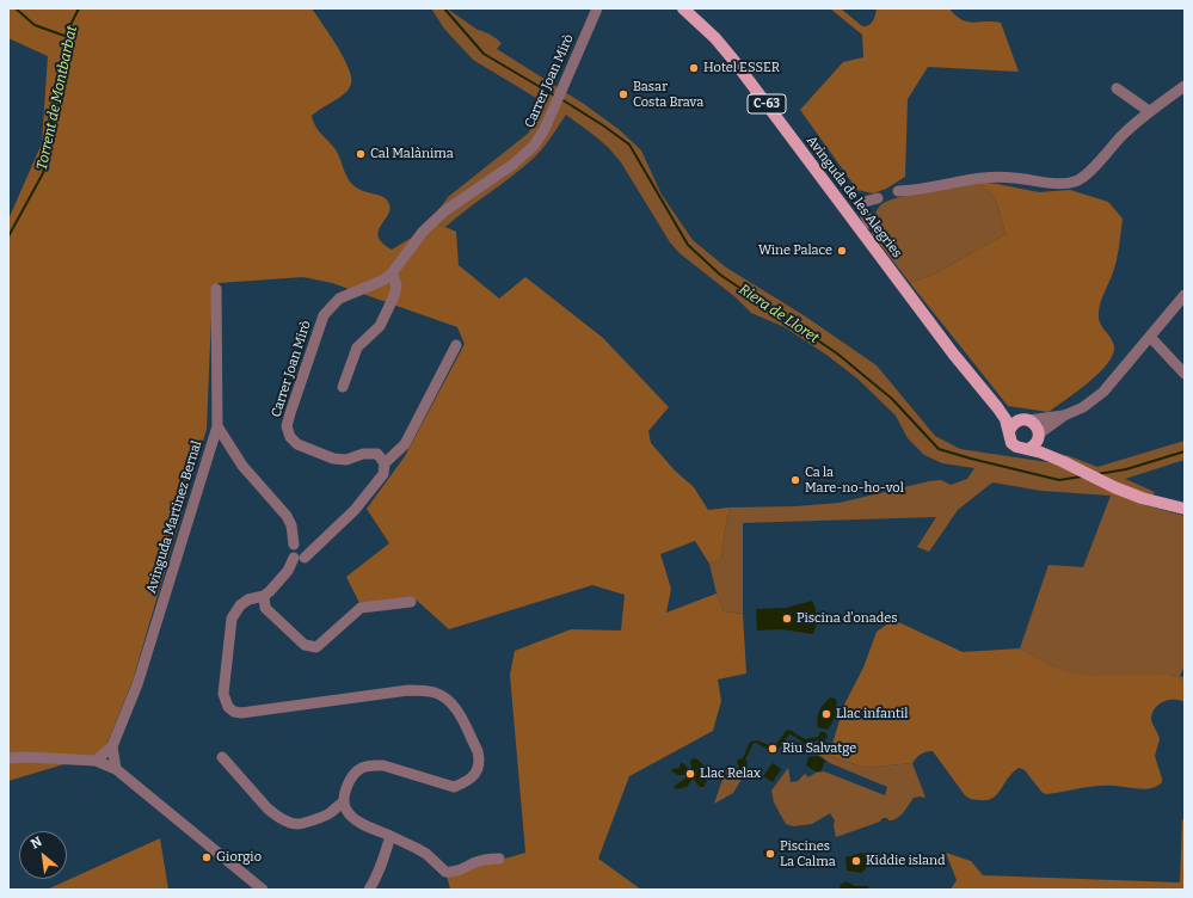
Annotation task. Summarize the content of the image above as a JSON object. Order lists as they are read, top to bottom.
{
  "streets": {
    "main road": ["C-63", "Avinguda de les Alegries"],
    "street": ["Carrer Joan Mirò", "Avinguda Martinez Bernal"]
  },
  "crossings": [
    ["C-63", "Avinguda de les Alegries"]
  ],
  "water": ["Torrent de Montbarbat", "Riera de Lloret"],
  "places": [
    "Hotel ESSER",
    "Basar Costa Brava",
    "Cal Malànima",
    "Wine Palace",
    "Ca la Mare-no-ho-vol",
    "Piscina d'onades",
    "Llac infantil",
    "Riu Salvatge",
    "Llac Relax",
    "Piscines La Calma",
    "Giorgio",
    "Kiddie island"
  ],
  "north": "top left"
}
